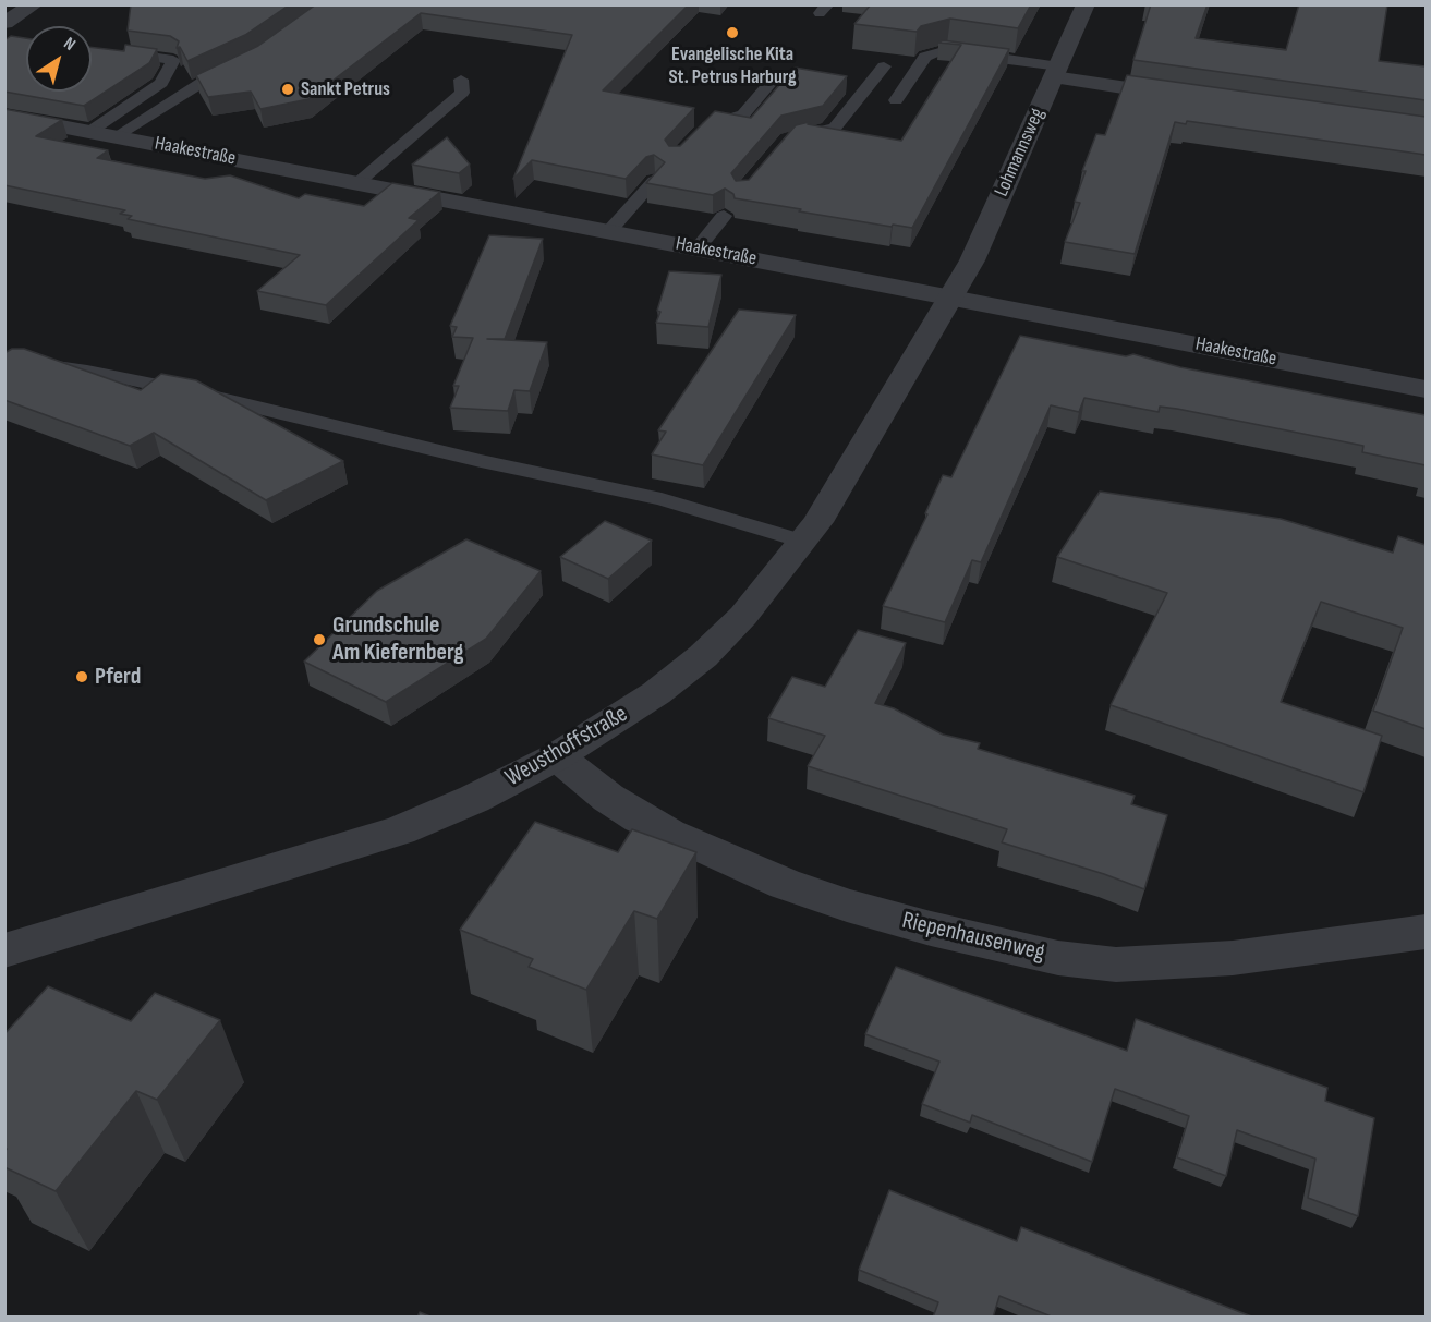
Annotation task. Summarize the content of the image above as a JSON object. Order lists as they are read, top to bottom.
{
  "streets": {
    "street": [
      "Haakestraße",
      "Lohmannsweg",
      "Weusthoffstraße",
      "Riepenhausenweg"
    ]
  },
  "crossings": [
    ["Haakestraße", "Lohmannsweg"],
    ["Haakestraße", "Weusthoffstraße"],
    ["Lohmannsweg", "Weusthoffstraße"],
    ["Weusthoffstraße", "Riepenhausenweg"]
  ],
  "places": [
    "Evangelische Kita St. Petrus Harburg",
    "Sankt Petrus",
    "Grundschule Am Kiefernberg",
    "Pferd"
  ],
  "north": "top right"
}
